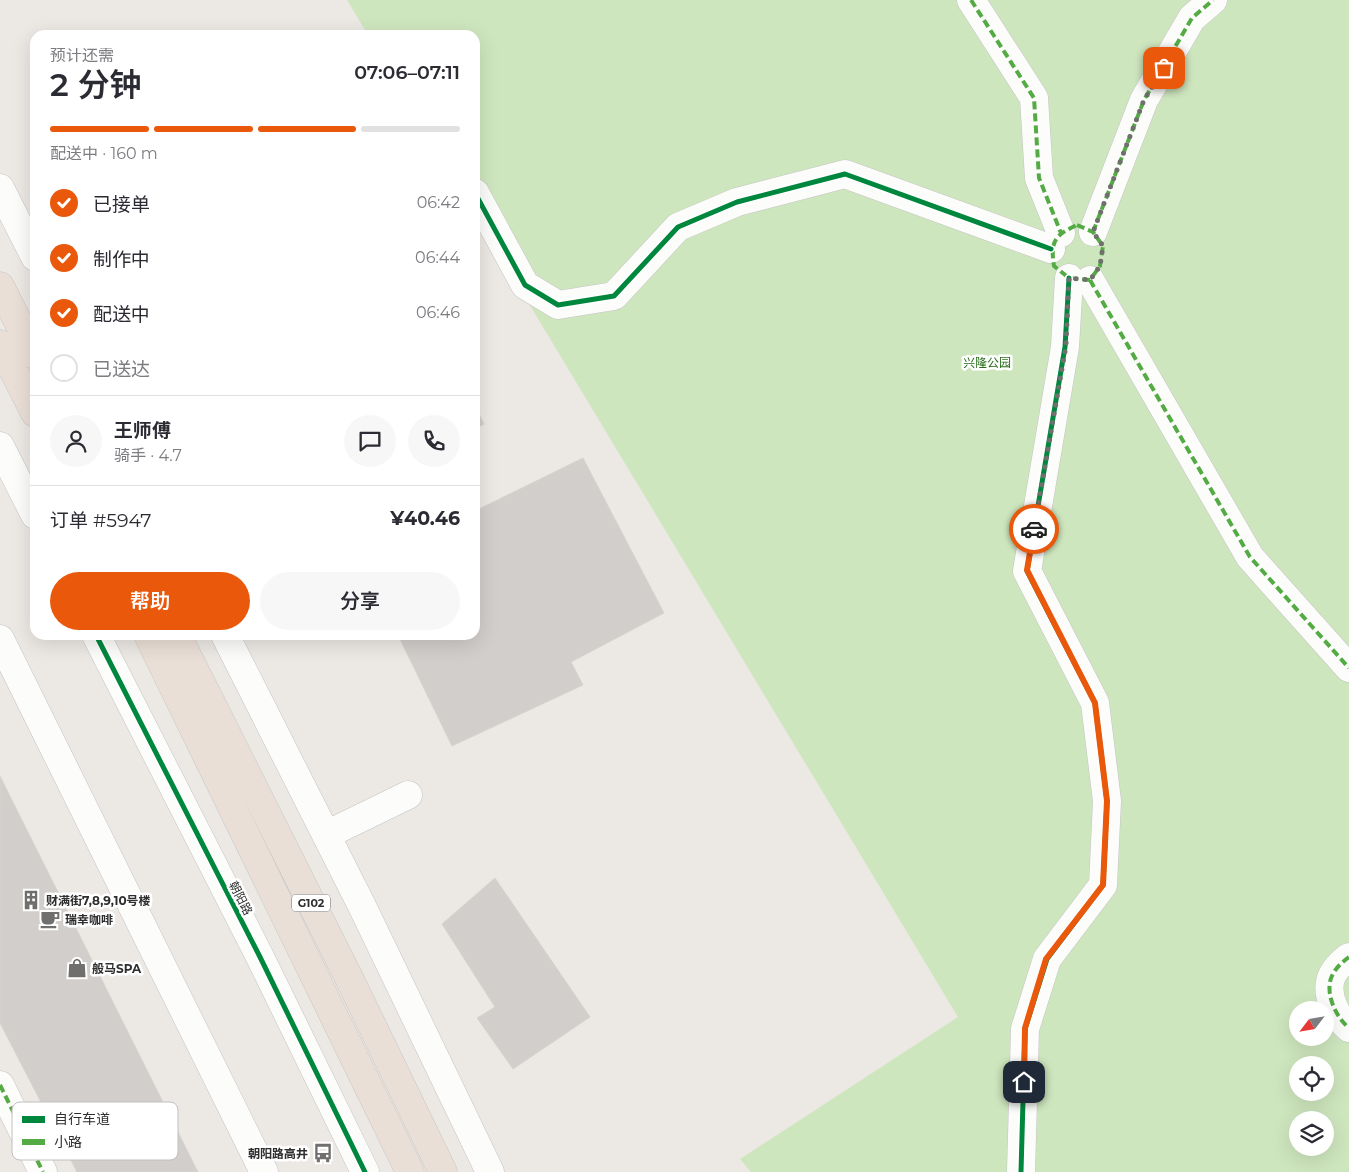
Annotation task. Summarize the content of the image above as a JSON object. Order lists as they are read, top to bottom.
{
  "streets": {
    "highway": ["G102"],
    "street": ["朝阳路"]
  },
  "parks": ["兴隆公园"],
  "places": {
    "building": ["财满街7,8,9,10号楼"],
    "cafe": ["瑞幸咖啡"],
    "shop": ["般马SPA"],
    "bus stop": ["朝阳路高井"]
  },
  "legend": ["自行车道", "小路"],
  "north": "bottom left",
  "page": {
    "heading": ["2 分钟", "预计还需", "07:06–07:11"],
    "panel": [
      "王师傅",
      "骑手 · 4.7",
      "订单 #5947",
      "¥40.46"
    ],
    "bar": "配送中 · 160 m",
    "list": [
      ["已接单", "06:42"],
      ["制作中", "06:44"],
      ["配送中", "06:46"],
      "已送达"
    ],
    "buttons": ["帮助", "分享"]
  }
}
